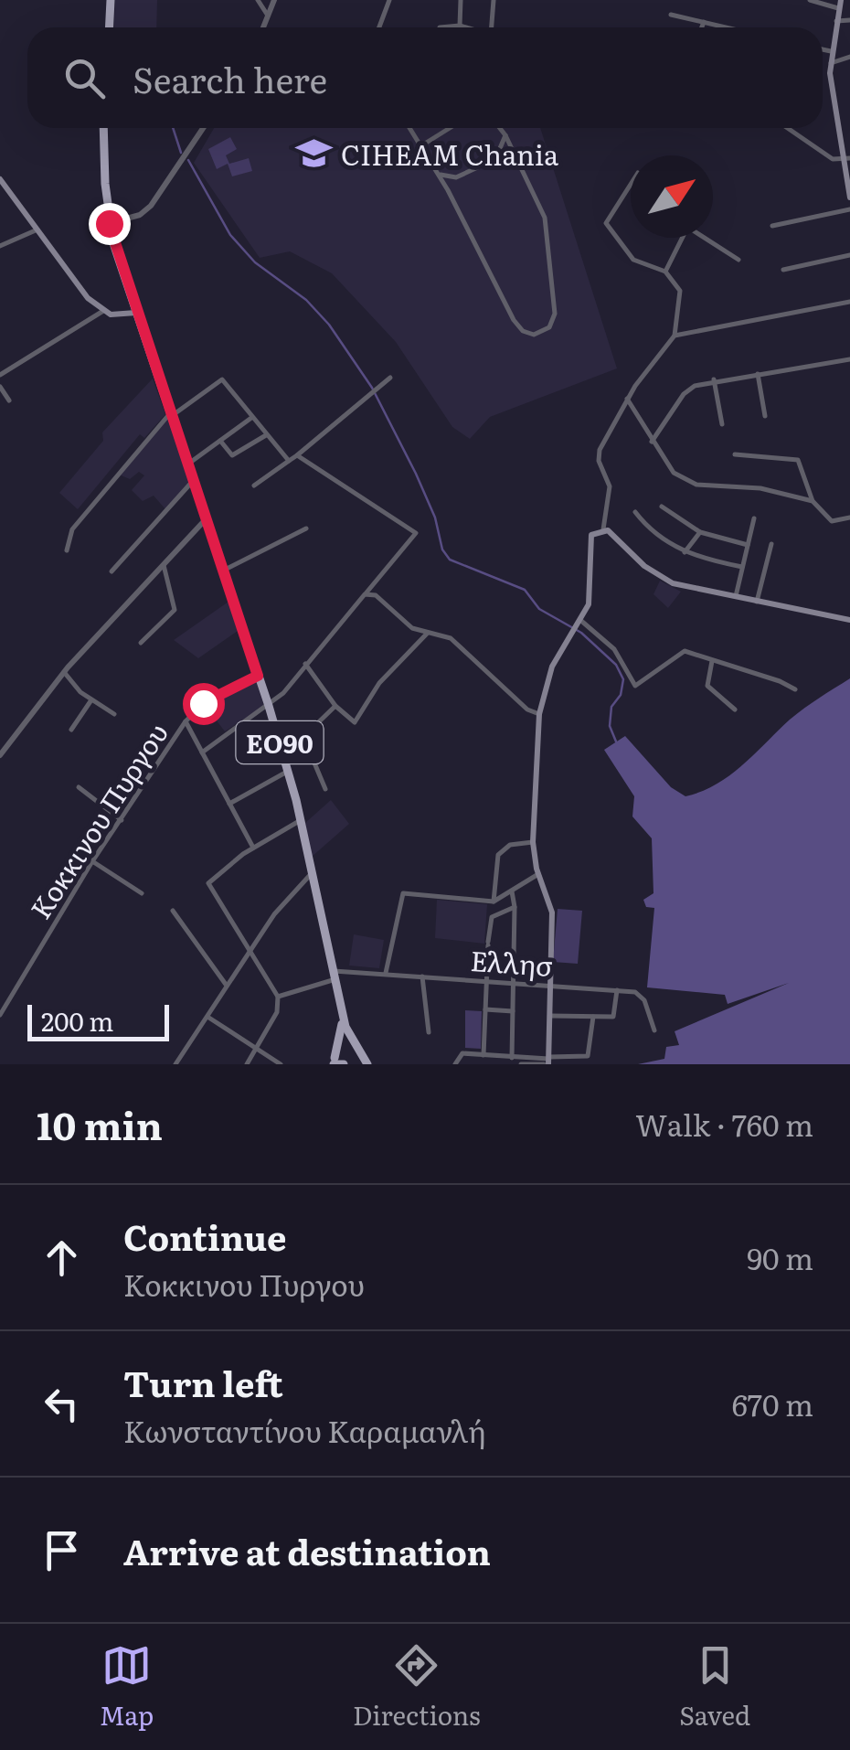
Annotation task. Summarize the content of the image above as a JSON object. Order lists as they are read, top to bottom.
{
  "streets": {
    "main road": ["ΕΟ90"],
    "street": ["Κοκκινου Πυργου", "Ελλησ"]
  },
  "crossings": [
    ["ΕΟ90", "Κοκκινου Πυργου"],
    ["ΕΟ90", "Ελλησ"]
  ],
  "places": {
    "school or university": ["CIHEAM Chania"]
  },
  "scale_bar": "200 m",
  "north": "top right",
  "page": {
    "search": "Search here",
    "scale": "200 m",
    "heading": ["10 min", "Walk · 760 m"],
    "list": [
      ["Continue", "Κοκκινου Πυργου", "90 m"],
      ["Turn left", "Κωνσταντίνου Καραμανλή", "670 m"],
      "Arrive at destination"
    ],
    "nav": ["Map", "Directions", "Saved"]
  }
}
